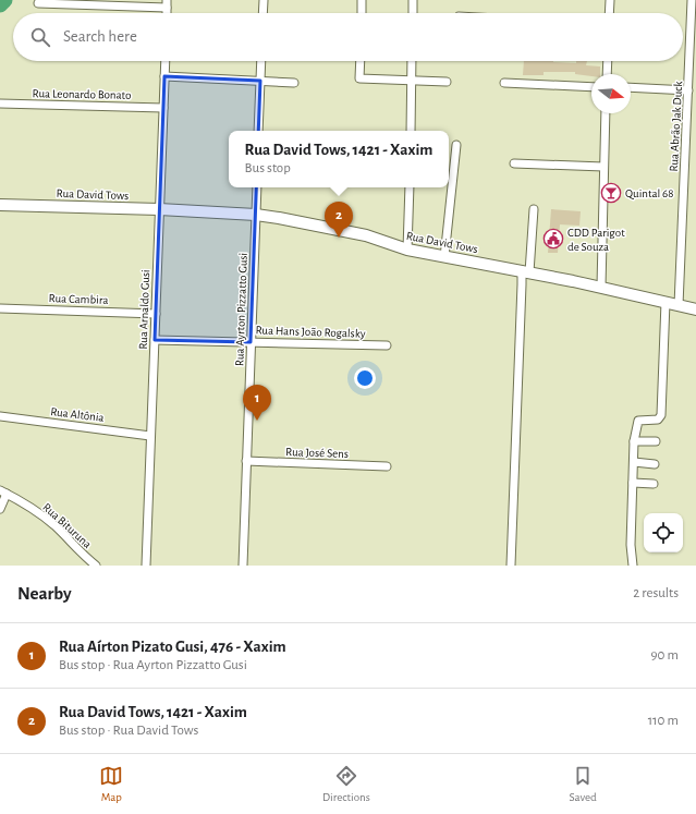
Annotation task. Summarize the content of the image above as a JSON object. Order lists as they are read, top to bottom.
{
  "streets": {
    "street": [
      "Rua Leonardo Bonato",
      "Rua Abrão Jak Duck",
      "Rua David Tows",
      "Rua Cambira",
      "Rua Arnaldo Gusi",
      "Rua Ayrton Pizzatto Gusi",
      "Rua Hans João Rogalsky",
      "Rua Altônia",
      "Rua José Sens",
      "Rua Bituruna"
    ]
  },
  "crossings": [
    ["Rua Leonardo Bonato", "Rua Arnaldo Gusi"],
    ["Rua Abrão Jak Duck", "Rua David Tows"],
    ["Rua David Tows", "Rua Arnaldo Gusi"],
    ["Rua David Tows", "Rua Ayrton Pizzatto Gusi"],
    ["Rua Cambira", "Rua Arnaldo Gusi"],
    ["Rua Arnaldo Gusi", "Rua Hans João Rogalsky"],
    ["Rua Arnaldo Gusi", "Rua Altônia"],
    ["Rua Ayrton Pizzatto Gusi", "Rua Hans João Rogalsky"],
    ["Rua Ayrton Pizzatto Gusi", "Rua José Sens"]
  ],
  "places": {
    "bar": ["Quintal 68"],
    "public building": ["CDD Parigot de Souza"]
  },
  "north": "right",
  "page": {
    "search": "Search here",
    "popup": ["Rua David Tows, 1421 - Xaxim", "Bus stop"],
    "pins": ["2", "1"],
    "heading": ["Nearby", "2 results"],
    "list": [
      {
        "mark": "1",
        "name": "Rua Aírton Pizato Gusi, 476 - Xaxim",
        "note": "Bus stop · Rua Ayrton Pizzatto Gusi",
        "value": "90 m"
      },
      {
        "mark": "2",
        "name": "Rua David Tows, 1421 - Xaxim",
        "note": "Bus stop · Rua David Tows",
        "value": "110 m"
      }
    ],
    "nav": ["Map", "Directions", "Saved"]
  }
}
